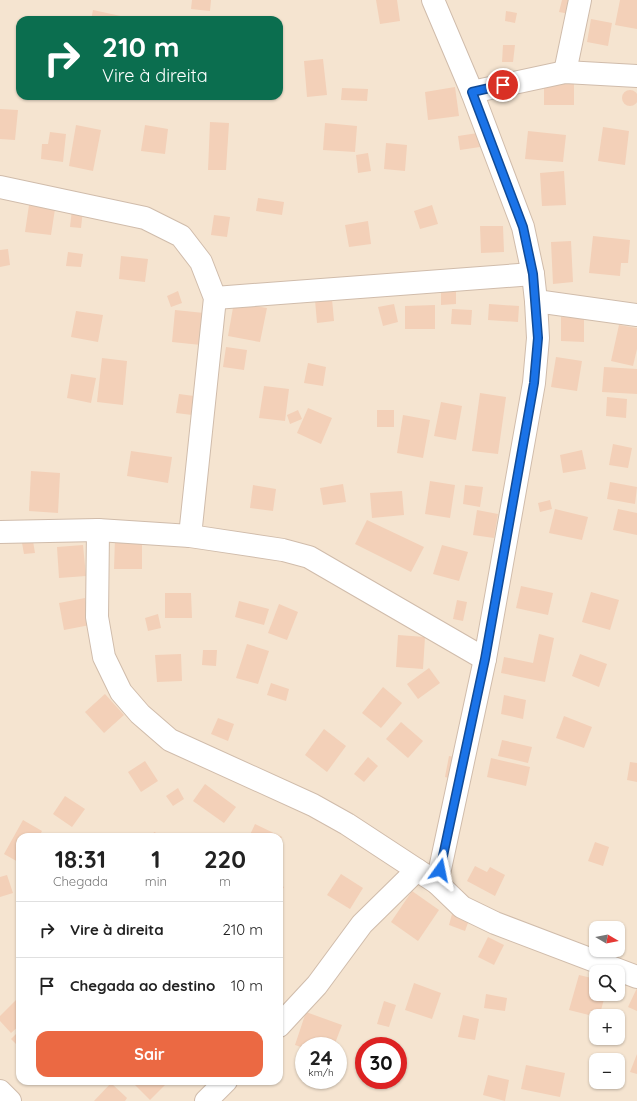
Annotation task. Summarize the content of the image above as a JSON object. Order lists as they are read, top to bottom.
{
  "north": "right",
  "page": {
    "turn": ["210 m", "Vire à direita"],
    "eta": [
      "18:31",
      "Chegada",
      "1",
      "min",
      "220",
      "m"
    ],
    "list": [
      {
        "name": "Vire à direita",
        "value": "210 m"
      },
      {
        "name": "Chegada ao destino",
        "value": "10 m"
      }
    ],
    "map_buttons": ["+", "−"],
    "buttons": "Sair",
    "speed": "24 km/h",
    "limit": "30"
  }
}
